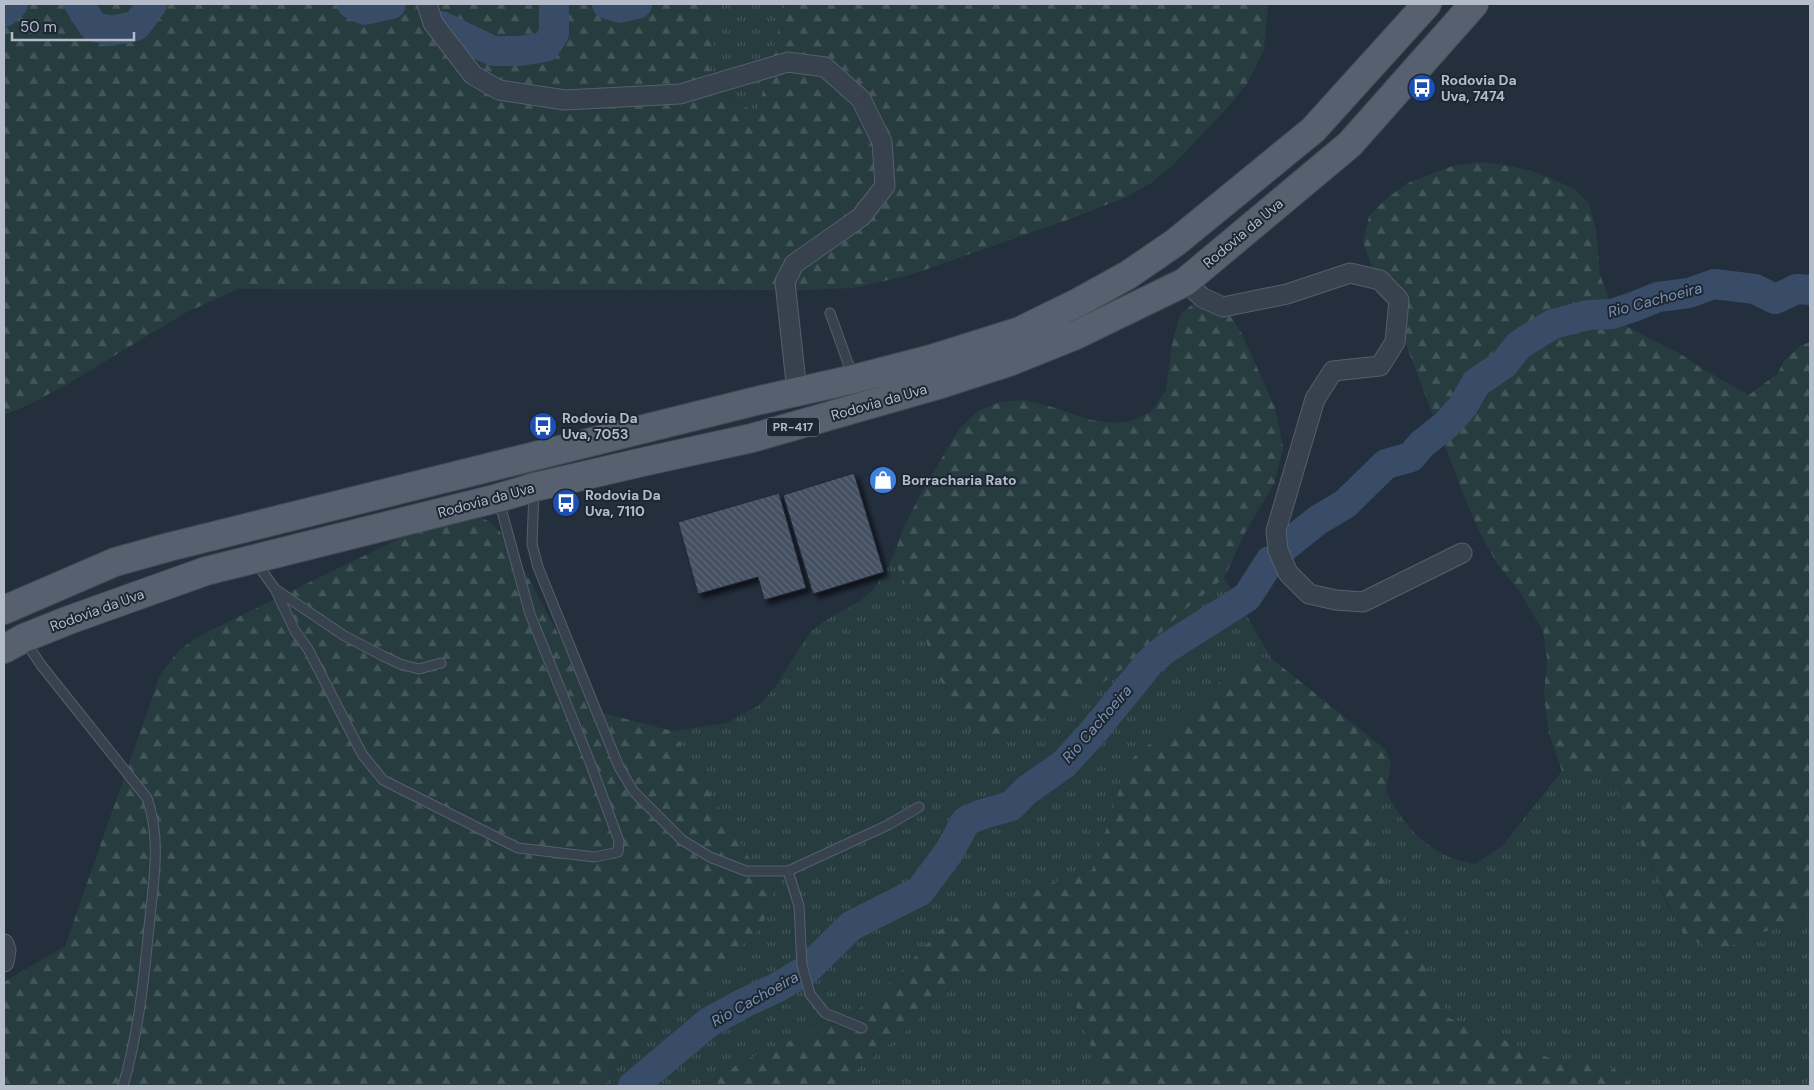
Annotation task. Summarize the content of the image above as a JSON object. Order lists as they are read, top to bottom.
{
  "streets": {
    "main road": ["Rodovia da Uva", "PR-417"]
  },
  "water": ["Rio Cachoeira"],
  "places": {
    "bus stop": ["Rodovia Da Uva, 7474", "Rodovia Da Uva, 7053", "Rodovia Da Uva, 7110"],
    "shop": ["Borracharia Rato"]
  },
  "scale_bar": "50 m"
}
